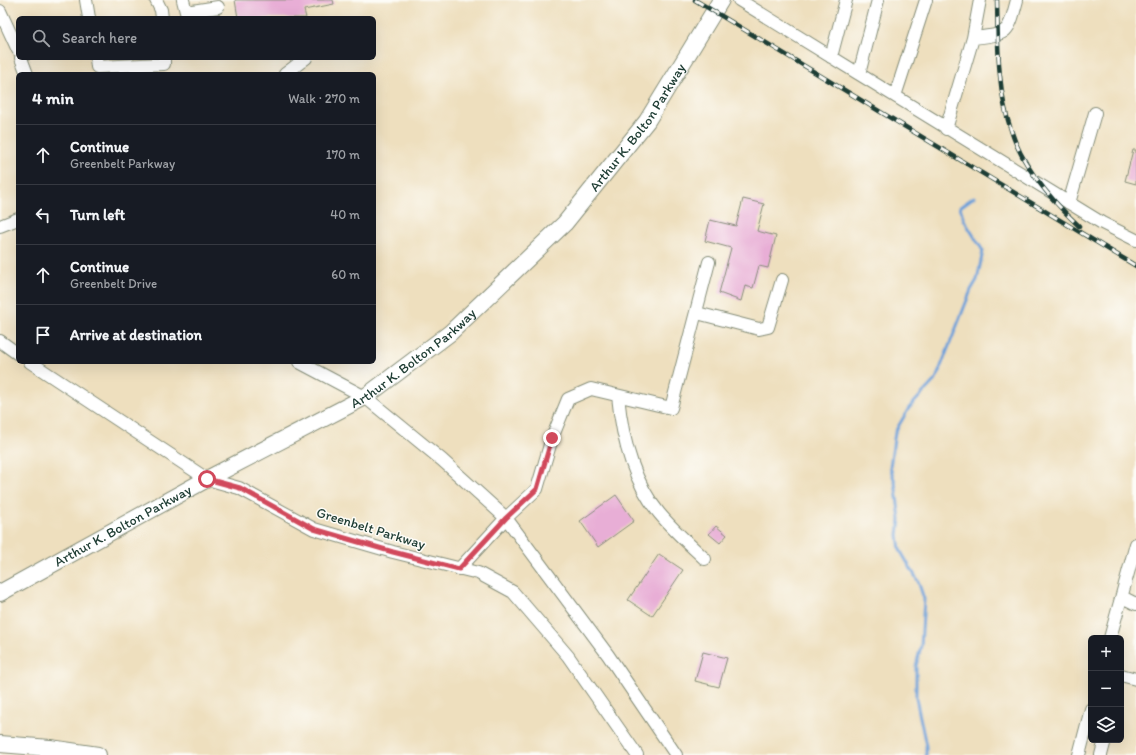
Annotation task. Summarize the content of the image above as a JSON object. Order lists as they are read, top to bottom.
{
  "streets": {
    "main road": ["Arthur K. Bolton Parkway"],
    "street": ["Greenbelt Parkway"]
  },
  "crossings": [
    ["Arthur K. Bolton Parkway", "Greenbelt Parkway"]
  ],
  "page": {
    "search": "Search here",
    "heading": ["4 min", "Walk · 270 m"],
    "list": [
      ["Continue", "Greenbelt Parkway", "170 m"],
      ["Turn left", "40 m"],
      ["Continue", "Greenbelt Drive", "60 m"],
      "Arrive at destination"
    ],
    "map_buttons": ["+", "−"]
  }
}
